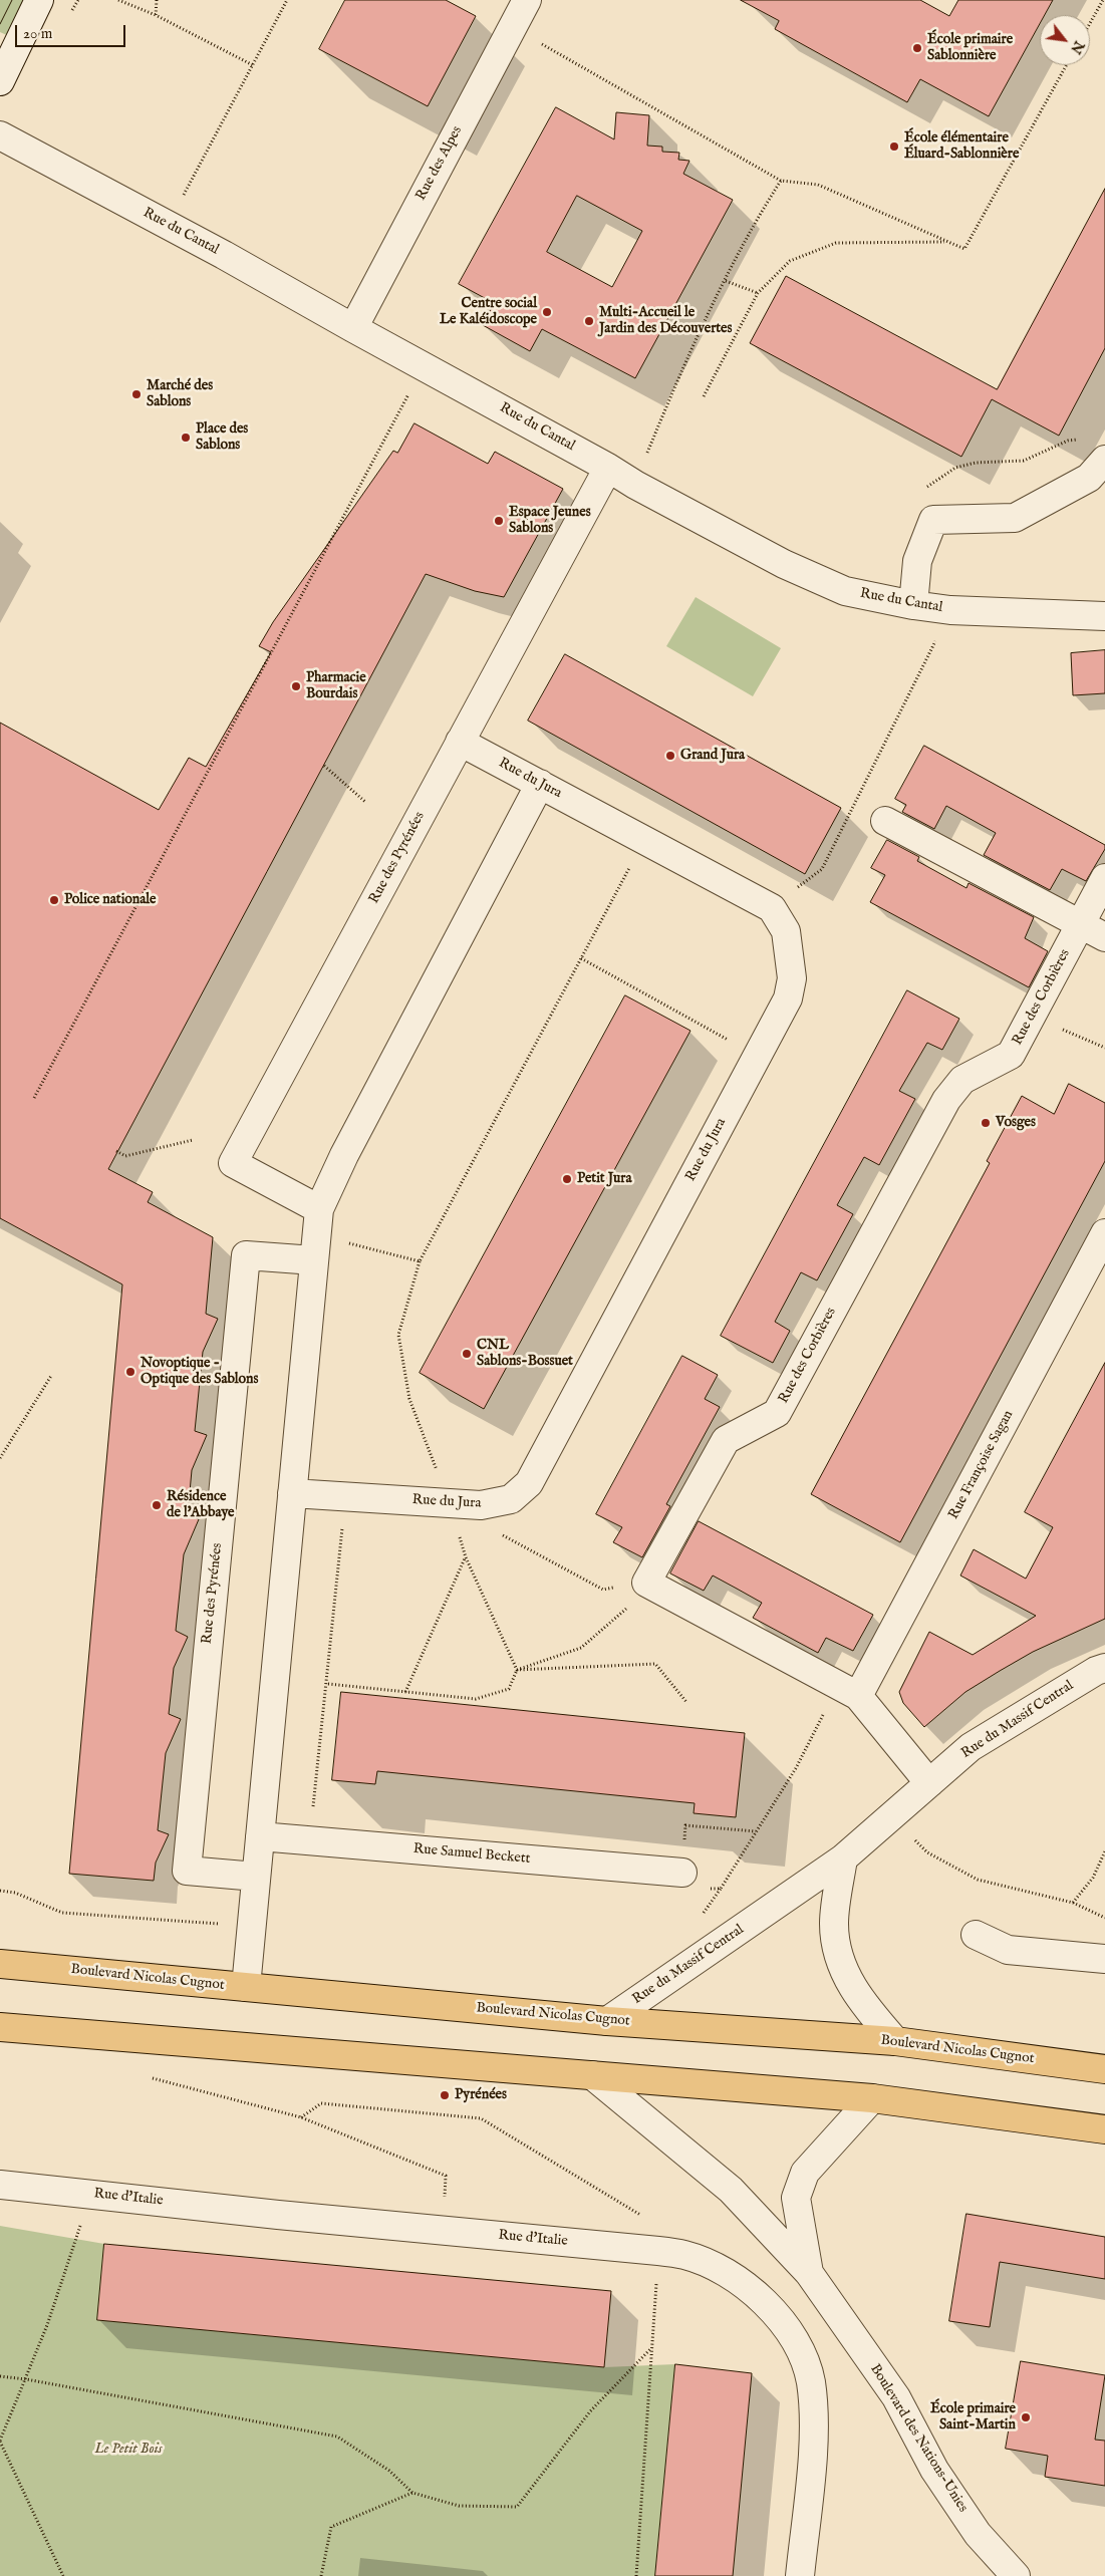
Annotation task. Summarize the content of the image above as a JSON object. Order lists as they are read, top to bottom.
{
  "streets": {
    "main road": ["Boulevard Nicolas Cugnot"],
    "street": [
      "Rue des Alpes",
      "Rue du Cantal",
      "Rue du Jura",
      "Rue des Pyrénées",
      "Rue des Corbières",
      "Rue Françoise Sagan",
      "Rue du Massif Central",
      "Rue Samuel Beckett",
      "Rue d'Italie",
      "Boulevard des Nations-Unies"
    ]
  },
  "crossings": [
    ["Rue des Alpes", "Rue du Cantal"],
    ["Rue du Cantal", "Rue des Pyrénées"],
    ["Rue du Jura", "Rue des Pyrénées"],
    ["Rue du Massif Central", "Boulevard Nicolas Cugnot"]
  ],
  "parks": ["Le Petit Bois"],
  "places": [
    "École primaire Sablonnière",
    "École élémentaire Éluard-Sablonnière",
    "Centre social Le Kaléidoscope",
    "Multi-Accueil le Jardin des Découvertes",
    "Marché des Sablons",
    "Place des Sablons",
    "Espace Jeunes Sablons",
    "Pharmacie Bourdais",
    "Grand Jura",
    "Police nationale",
    "Vosges",
    "Petit Jura",
    "CNL Sablons-Bossuet",
    "Novoptique - Optique des Sablons",
    "Résidence de l'Abbaye",
    "Pyrénées",
    "École primaire Saint-Martin"
  ],
  "scale_bar": "20 m",
  "north": "bottom right"
}
